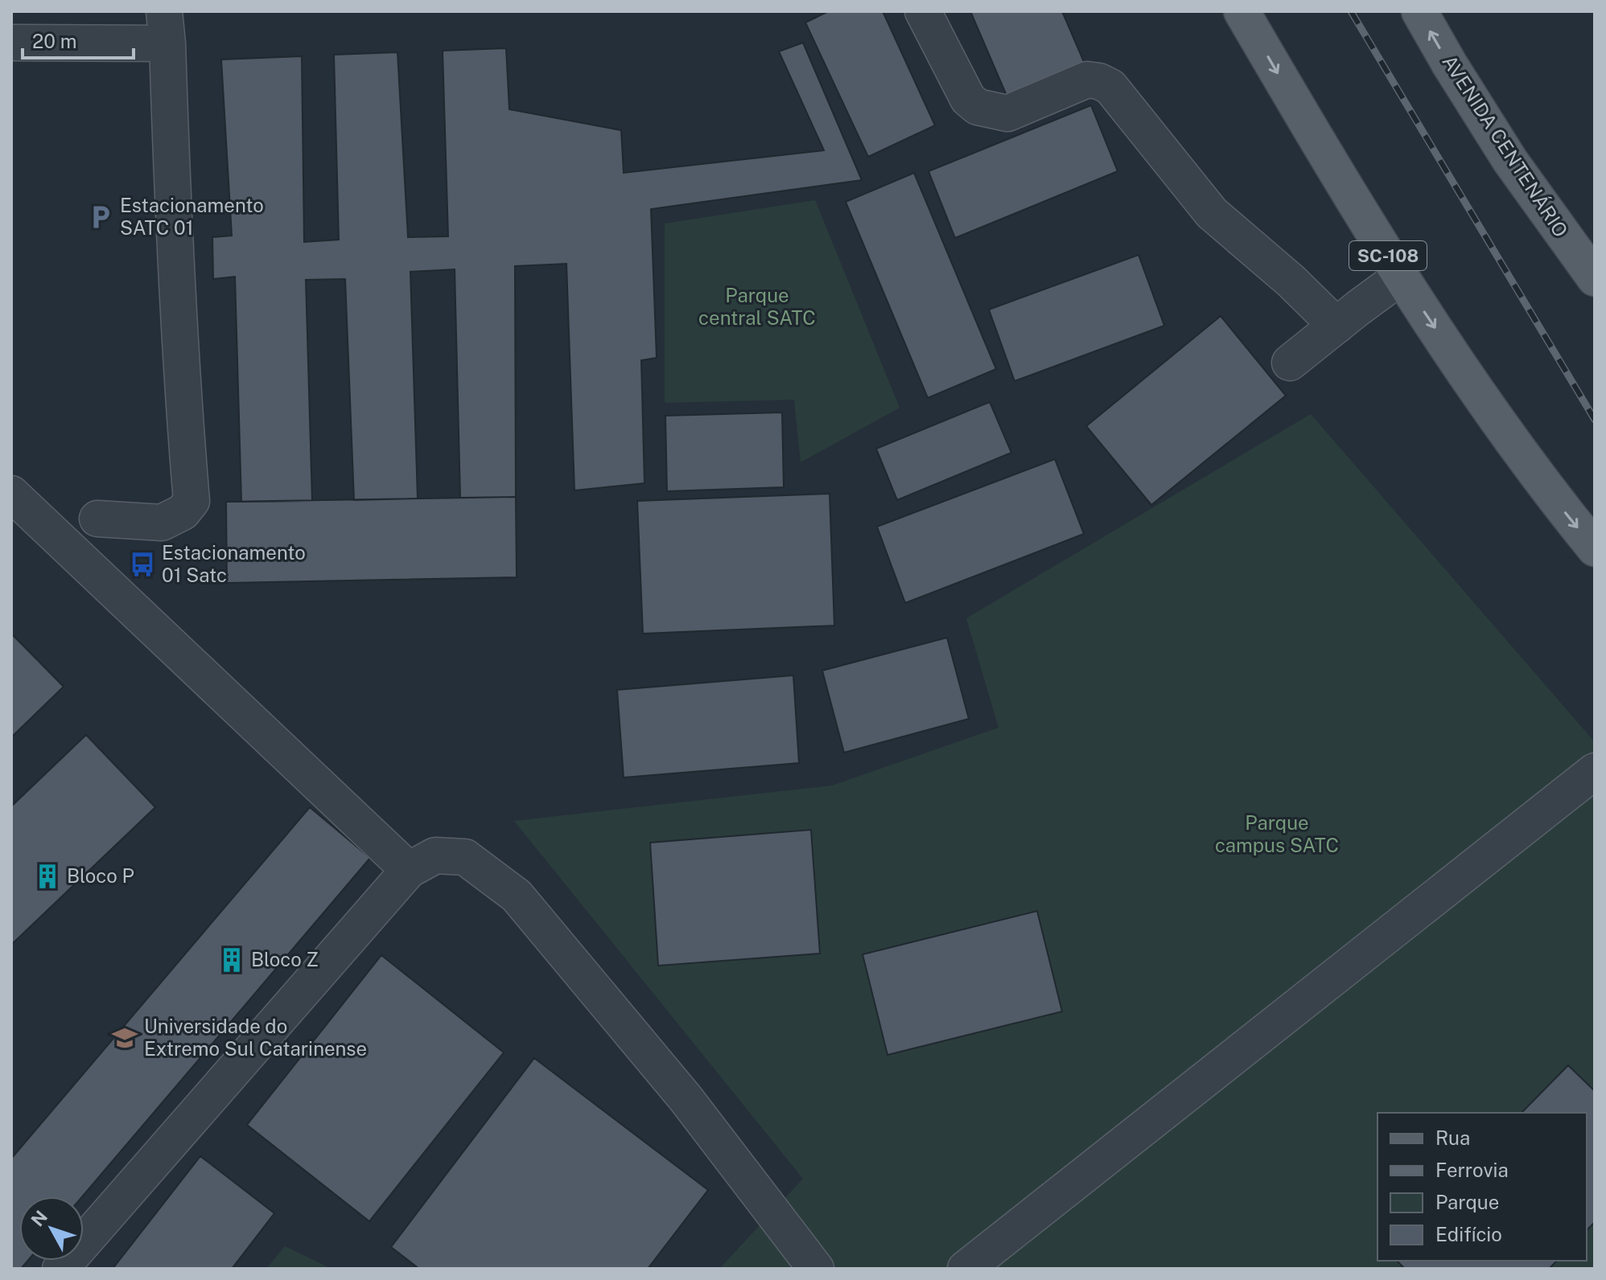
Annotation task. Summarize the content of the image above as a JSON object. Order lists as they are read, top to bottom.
{
  "streets": {
    "main road": ["AVENIDA CENTENÁRIO", "SC-108"]
  },
  "parks": ["Parque central SATC", "Parque campus SATC"],
  "places": {
    "parking": ["Estacionamento SATC 01"],
    "bus stop": ["Estacionamento 01 Satc"],
    "building": ["Bloco P", "Bloco Z"],
    "school or university": ["Universidade do Extremo Sul Catarinense"]
  },
  "legend": [
    "Rua",
    "Ferrovia",
    "Parque",
    "Edifício"
  ],
  "scale_bar": "20 m",
  "north": "top left"
}
